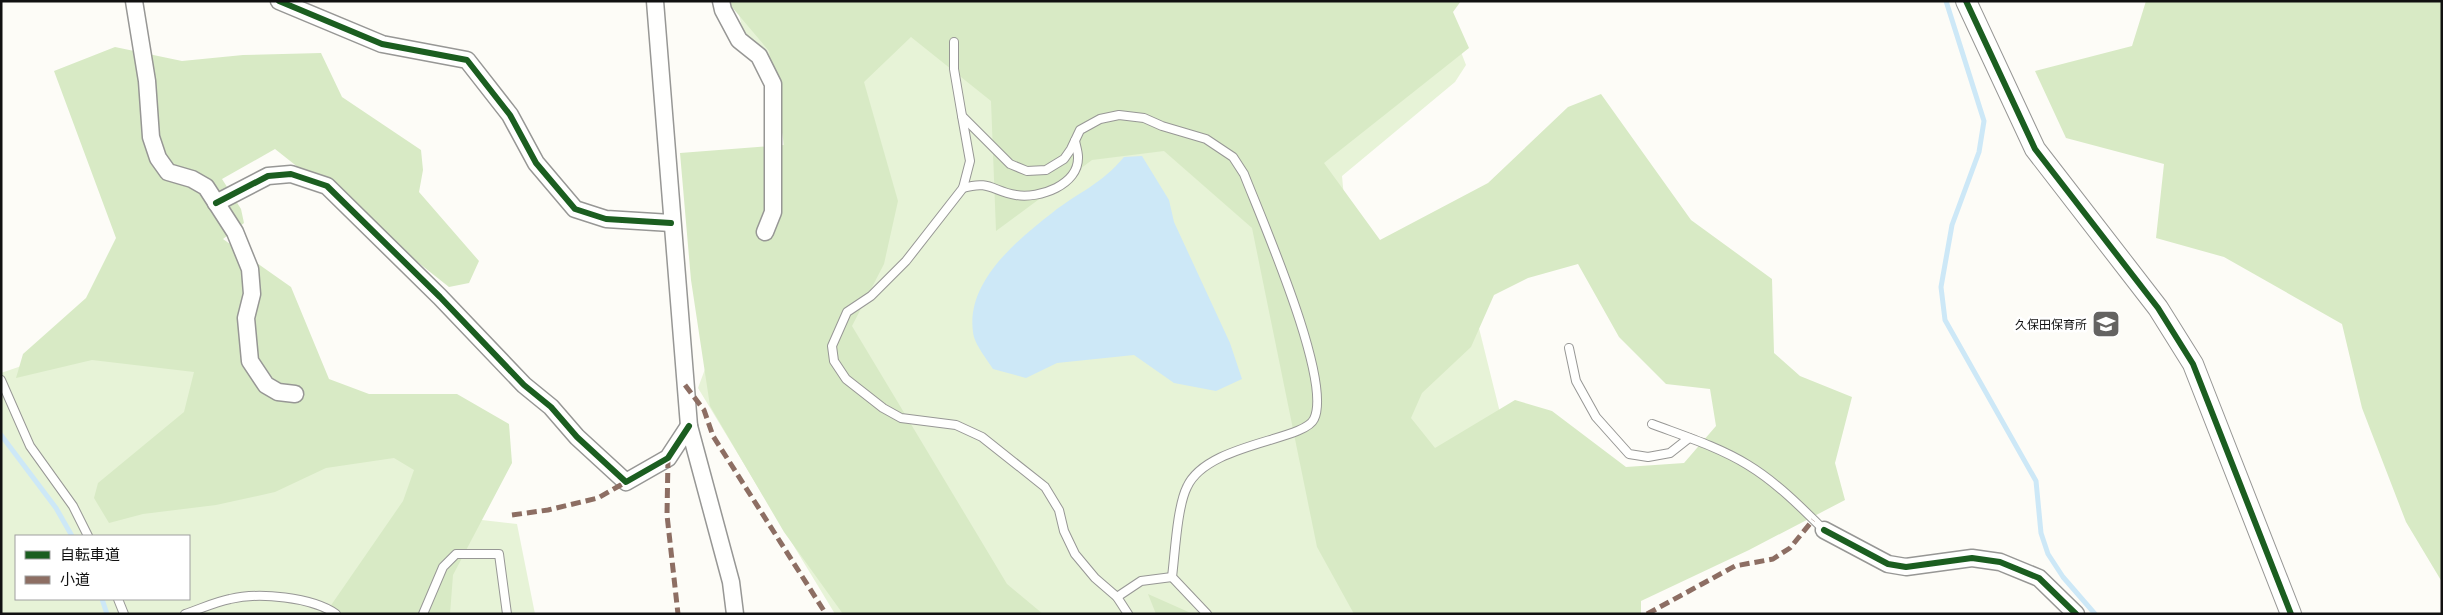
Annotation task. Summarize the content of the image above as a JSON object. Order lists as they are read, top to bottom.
{
  "places": {
    "school or university": ["久保田保育所"]
  },
  "legend": ["自転車道", "小道"]
}
